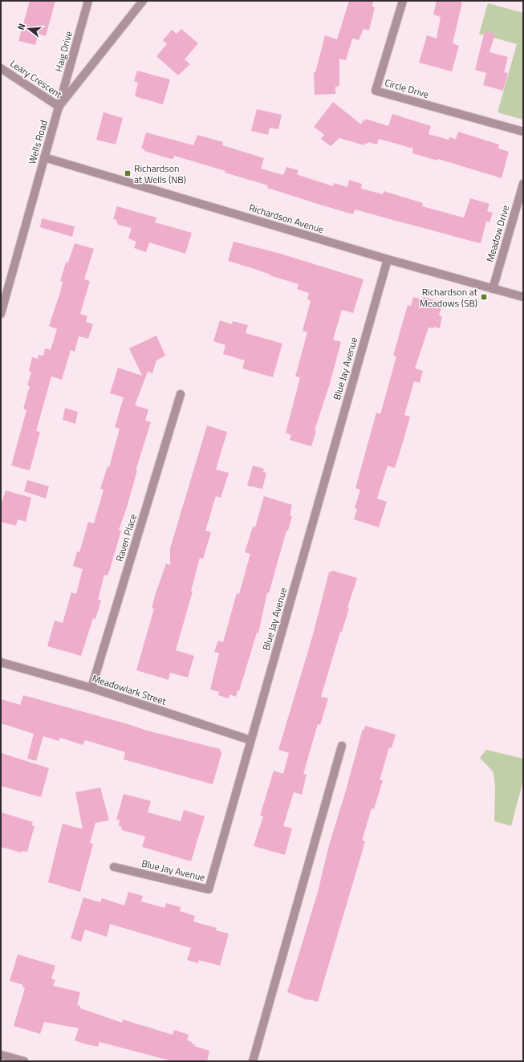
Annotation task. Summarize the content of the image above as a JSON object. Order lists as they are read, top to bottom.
{
  "streets": {
    "street": [
      "Haig Drive",
      "Leary Crescent",
      "Circle Drive",
      "Wells Road",
      "Richardson Avenue",
      "Meadow Drive",
      "Blue Jay Avenue",
      "Raven Place",
      "Meadowlark Street"
    ]
  },
  "crossings": [
    ["Haig Drive", "Leary Crescent"],
    ["Haig Drive", "Wells Road"],
    ["Leary Crescent", "Wells Road"],
    ["Wells Road", "Richardson Avenue"],
    ["Richardson Avenue", "Meadow Drive"],
    ["Richardson Avenue", "Blue Jay Avenue"],
    ["Blue Jay Avenue", "Meadowlark Street"],
    ["Raven Place", "Meadowlark Street"]
  ],
  "places": {
    "transit": ["Richardson at Wells (NB)", "Richardson at Meadows (SB)"]
  },
  "north": "left"
}
